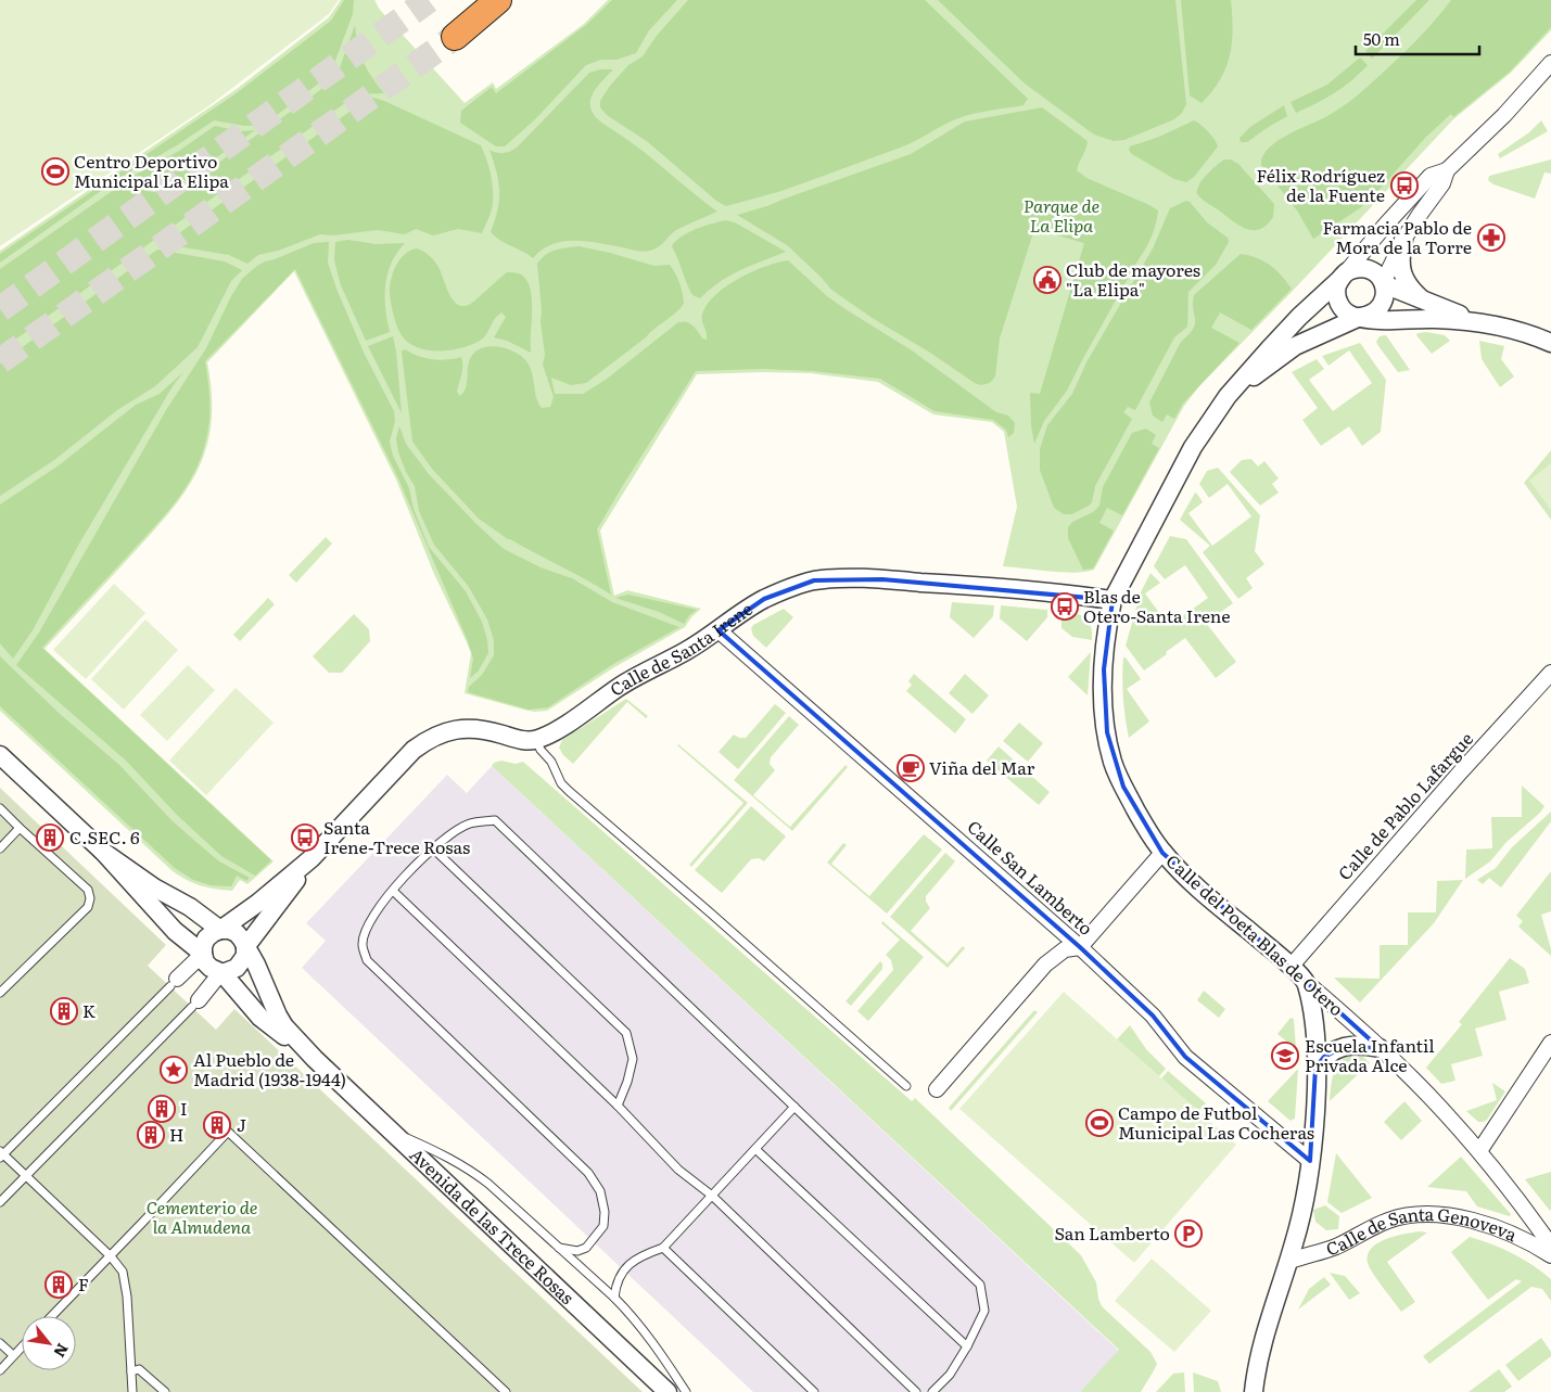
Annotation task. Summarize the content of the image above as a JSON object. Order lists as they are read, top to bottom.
{
  "streets": {
    "street": [
      "Calle de Santa Irene",
      "Calle de Pablo Lafargue",
      "Calle San Lamberto",
      "Calle del Poeta Blas de Otero",
      "Avenida de las Trece Rosas",
      "Calle de Santa Genoveva"
    ]
  },
  "crossings": [
    ["Calle de Santa Irene", "Calle San Lamberto"],
    ["Calle de Santa Irene", "Calle del Poeta Blas de Otero"],
    ["Calle de Pablo Lafargue", "Calle del Poeta Blas de Otero"],
    ["Calle San Lamberto", "Calle de Santa Genoveva"],
    ["Calle del Poeta Blas de Otero", "Calle de Santa Genoveva"]
  ],
  "parks": ["Parque de La Elipa", "Cementerio de la Almudena"],
  "places": {
    "sports": ["Centro Deportivo Municipal La Elipa", "Campo de Futbol Municipal Las Cocheras"],
    "bus stop": ["Félix Rodríguez de la Fuente", "Blas de Otero-Santa Irene", "Santa Irene-Trece Rosas"],
    "pharmacy": ["Farmacia Pablo de Mora de la Torre"],
    "public building": ["Club de mayores \"La Elipa\""],
    "cafe": ["Viña del Mar"],
    "building": [
      "C.SEC. 6",
      "K",
      "I",
      "J",
      "H",
      "F"
    ],
    "school or university": ["Escuela Infantil Privada Alce"],
    "place": ["Al Pueblo de Madrid (1938-1944)"],
    "parking": ["San Lamberto"]
  },
  "scale_bar": "50 m",
  "north": "bottom right"
}
